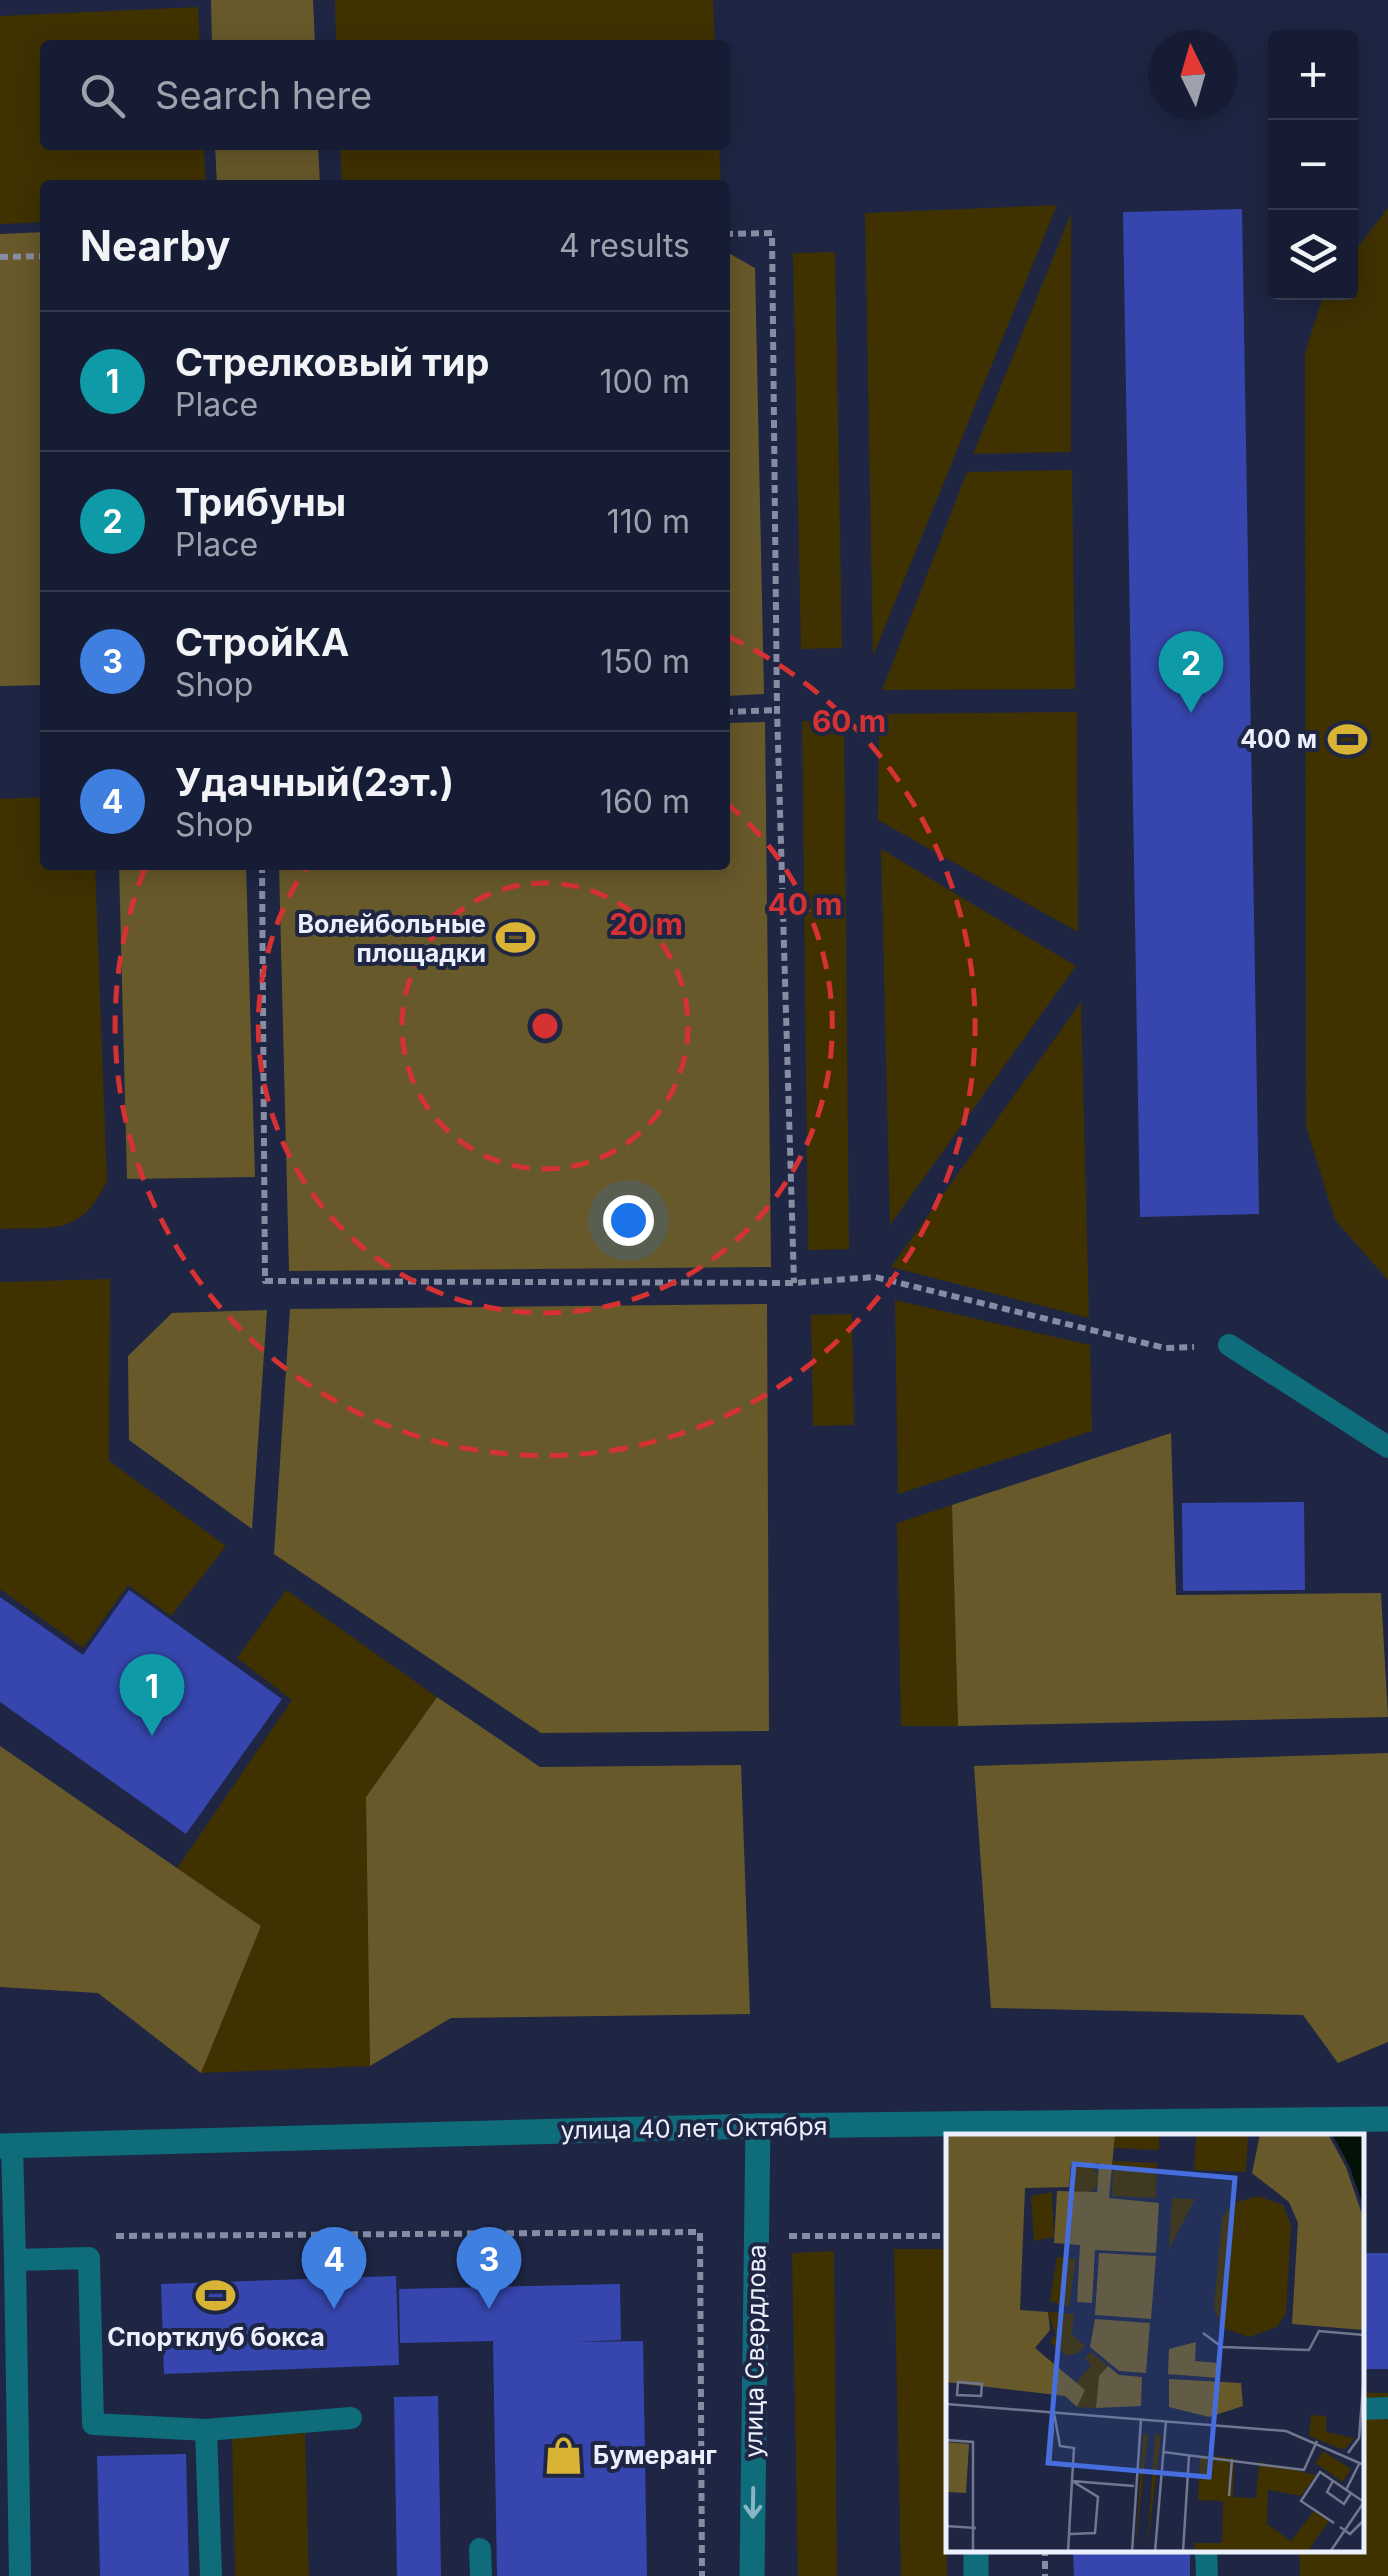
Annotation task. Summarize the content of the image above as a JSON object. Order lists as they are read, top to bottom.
{
  "streets": {
    "street": ["улица 40 лет Октября", "улица Свердлова"]
  },
  "crossings": [
    ["улица 40 лет Октября", "улица Свердлова"]
  ],
  "one_way": ["улица Свердлова"],
  "places": {
    "sports": ["400 м", "Волейбольные площадки", "Спортклуб бокса"],
    "shop": ["Бумеранг"]
  },
  "north": "top",
  "page": {
    "map_buttons": ["+", "−"],
    "search": "Search here",
    "heading": ["Nearby", "4 results"],
    "list": [
      {
        "mark": "1",
        "name": "Стрелковый тир",
        "note": "Place",
        "value": "100 m"
      },
      {
        "mark": "2",
        "name": "Трибуны",
        "note": "Place",
        "value": "110 m"
      },
      {
        "mark": "3",
        "name": "СтройКА",
        "note": "Shop",
        "value": "150 m"
      },
      {
        "mark": "4",
        "name": "Удачный(2эт.)",
        "note": "Shop",
        "value": "160 m"
      }
    ],
    "pins": [
      "2",
      "1",
      "3",
      "4"
    ]
  },
  "rings": ["60 m", "40 m", "20 m"]
}
